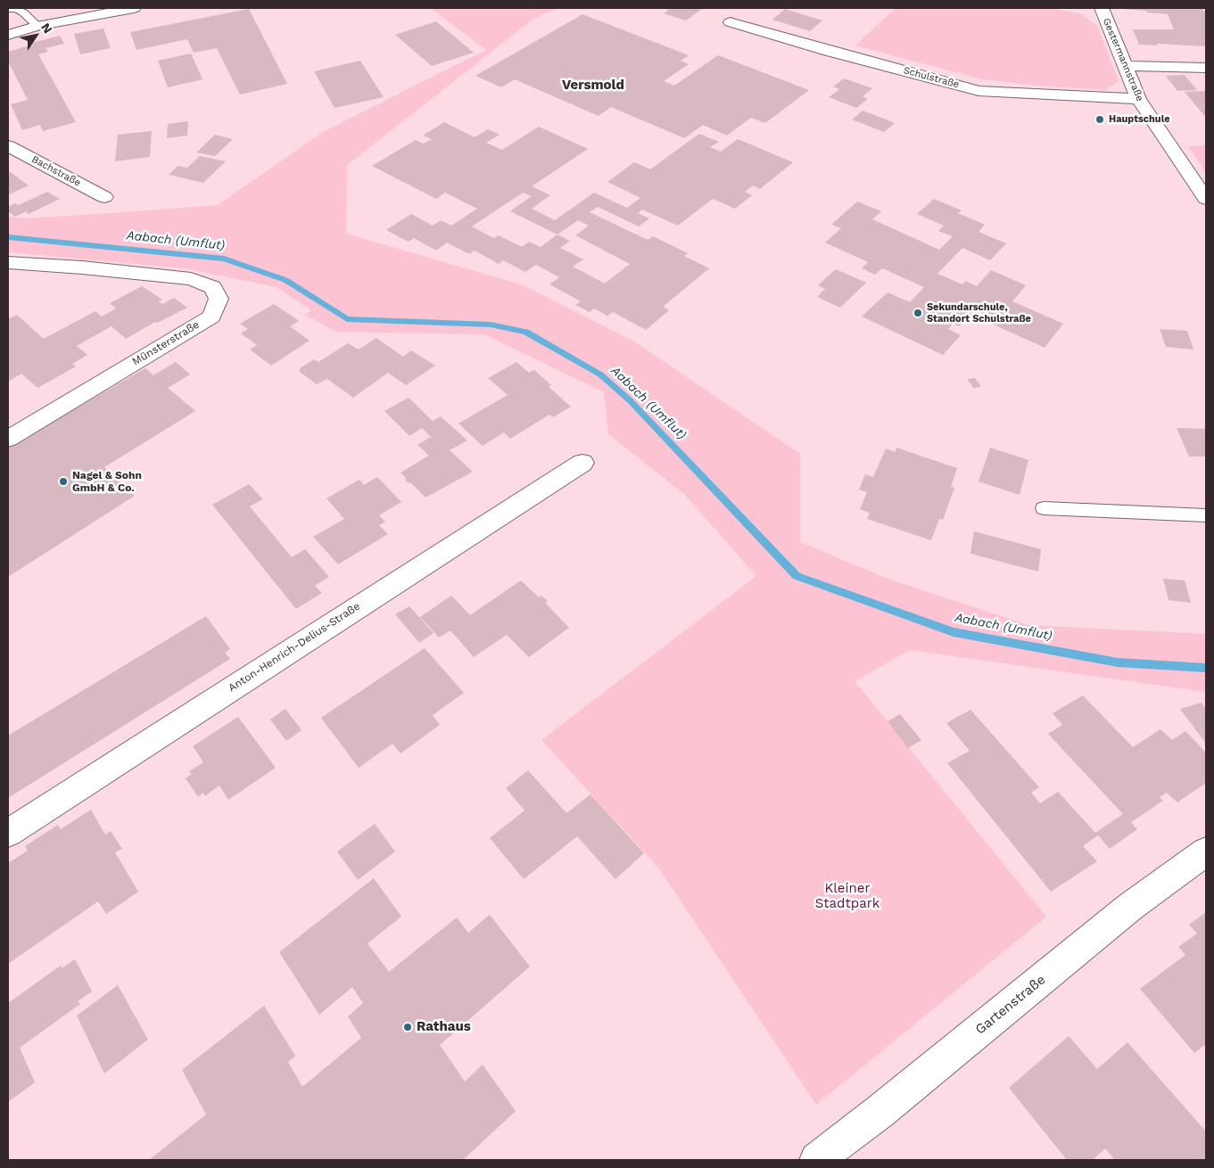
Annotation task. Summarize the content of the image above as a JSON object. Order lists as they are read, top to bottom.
{
  "streets": {
    "street": [
      "Gestermannstraße",
      "Schulstraße",
      "Bachstraße",
      "Münsterstraße",
      "Anton-Henrich-Delius-Straße",
      "Gartenstraße"
    ]
  },
  "crossings": [
    ["Gestermannstraße", "Schulstraße"]
  ],
  "districts": ["Versmold"],
  "water": ["Aabach (Umflut)"],
  "parks": ["Kleiner Stadtpark"],
  "places": [
    "Hauptschule",
    "Sekundarschule, Standort Schulstraße",
    "Nagel & Sohn GmbH & Co.",
    "Rathaus"
  ],
  "north": "top right"
}
